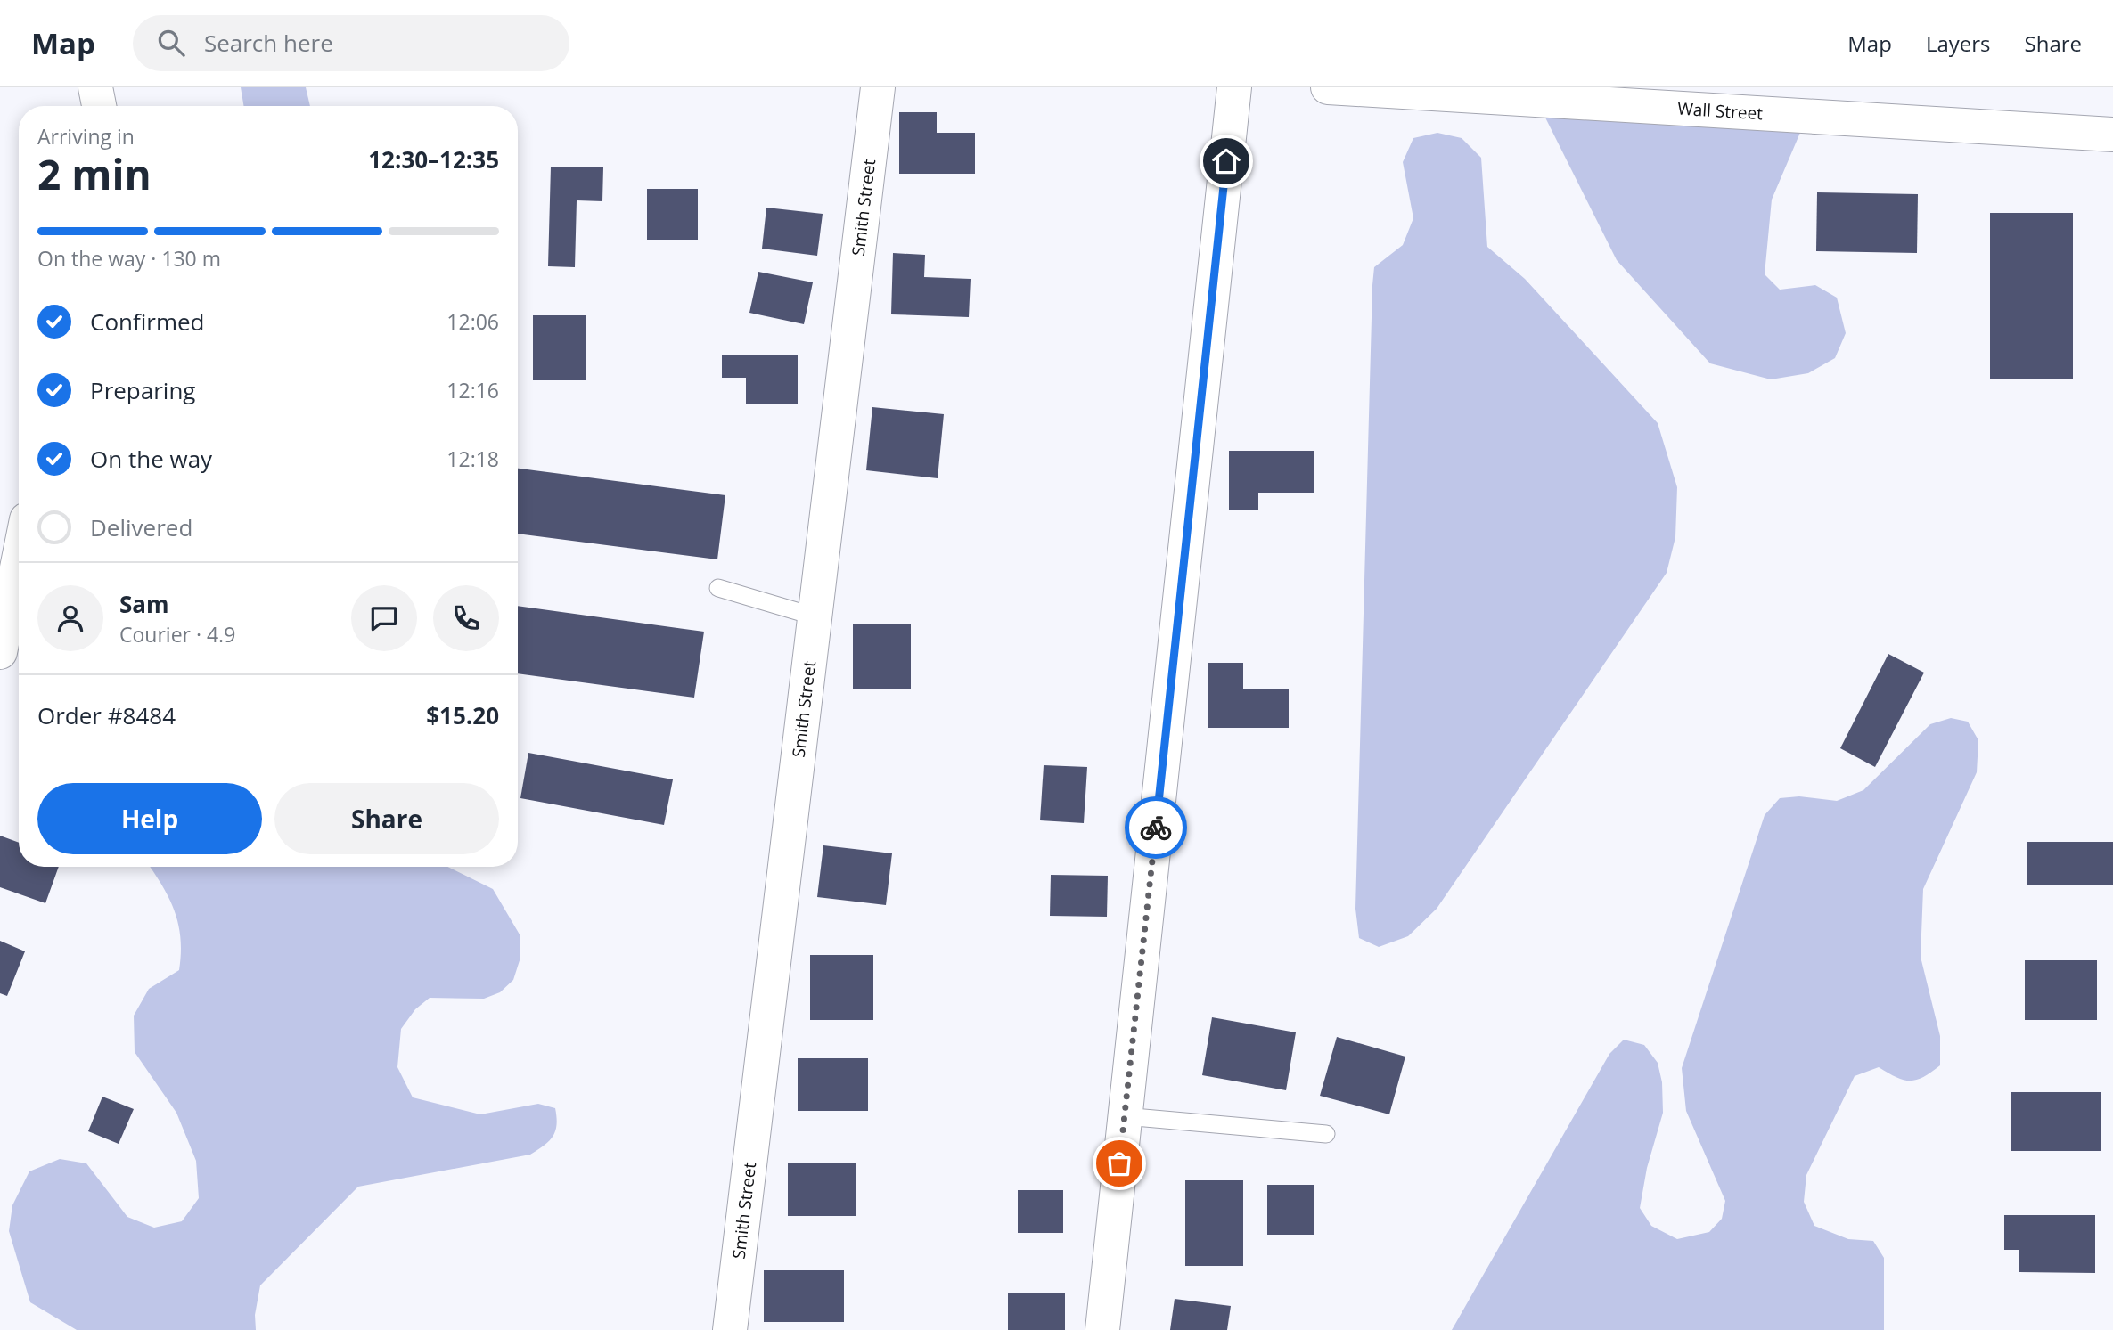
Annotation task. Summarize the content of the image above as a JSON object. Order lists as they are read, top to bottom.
{
  "streets": {
    "street": ["Wall Street", "Smith Street"]
  },
  "page": {
    "header": "Map",
    "search": "Search here",
    "nav": ["Map", "Layers", "Share"],
    "heading": ["2 min", "Arriving in", "12:30–12:35"],
    "panel": [
      "Sam",
      "Courier · 4.9",
      "Order #8484",
      "$15.20"
    ],
    "bar": "On the way · 130 m",
    "list": [
      ["Confirmed", "12:06"],
      ["Preparing", "12:16"],
      ["On the way", "12:18"],
      "Delivered"
    ],
    "buttons": ["Help", "Share"]
  }
}
